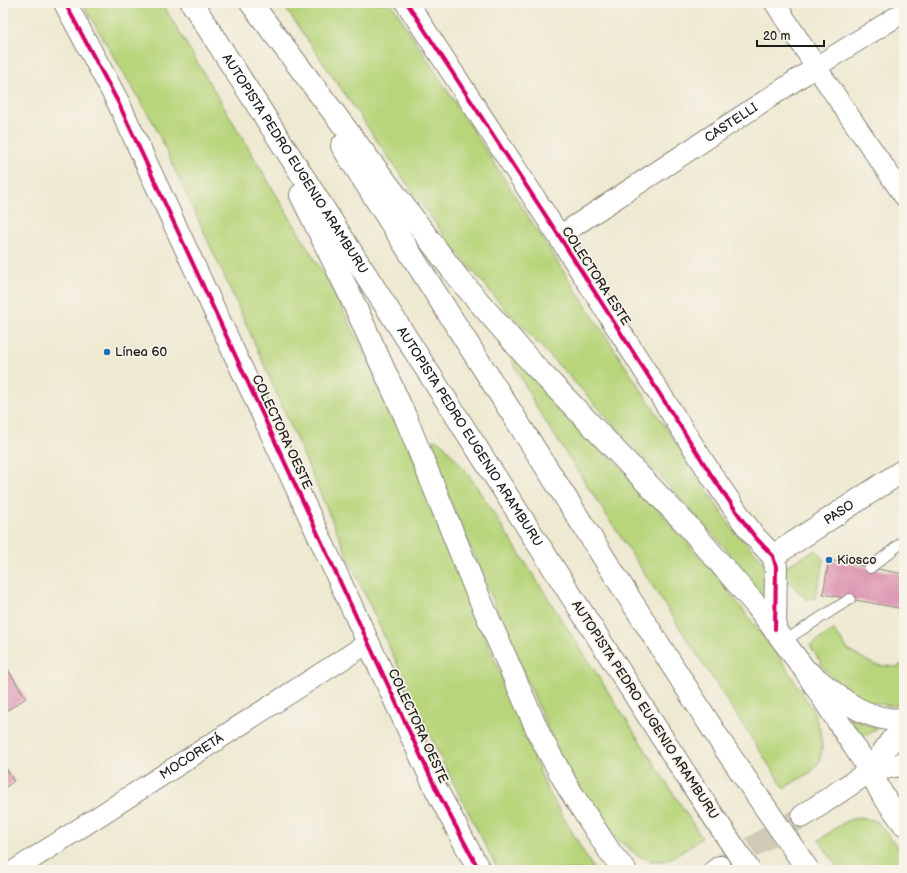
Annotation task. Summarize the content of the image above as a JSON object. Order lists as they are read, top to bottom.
{
  "streets": {
    "main road": [
      "AUTOPISTA PEDRO EUGENIO ARAMBURU",
      "COLECTORA ESTE",
      "COLECTORA OESTE",
      "PASO"
    ],
    "street": ["CASTELLI", "MOCORETÁ"]
  },
  "crossings": [
    ["CASTELLI", "COLECTORA ESTE"],
    ["COLECTORA ESTE", "PASO"],
    ["COLECTORA OESTE", "MOCORETÁ"]
  ],
  "places": ["Línea 60", "Kiosco"],
  "scale_bar": "20 m"
}
